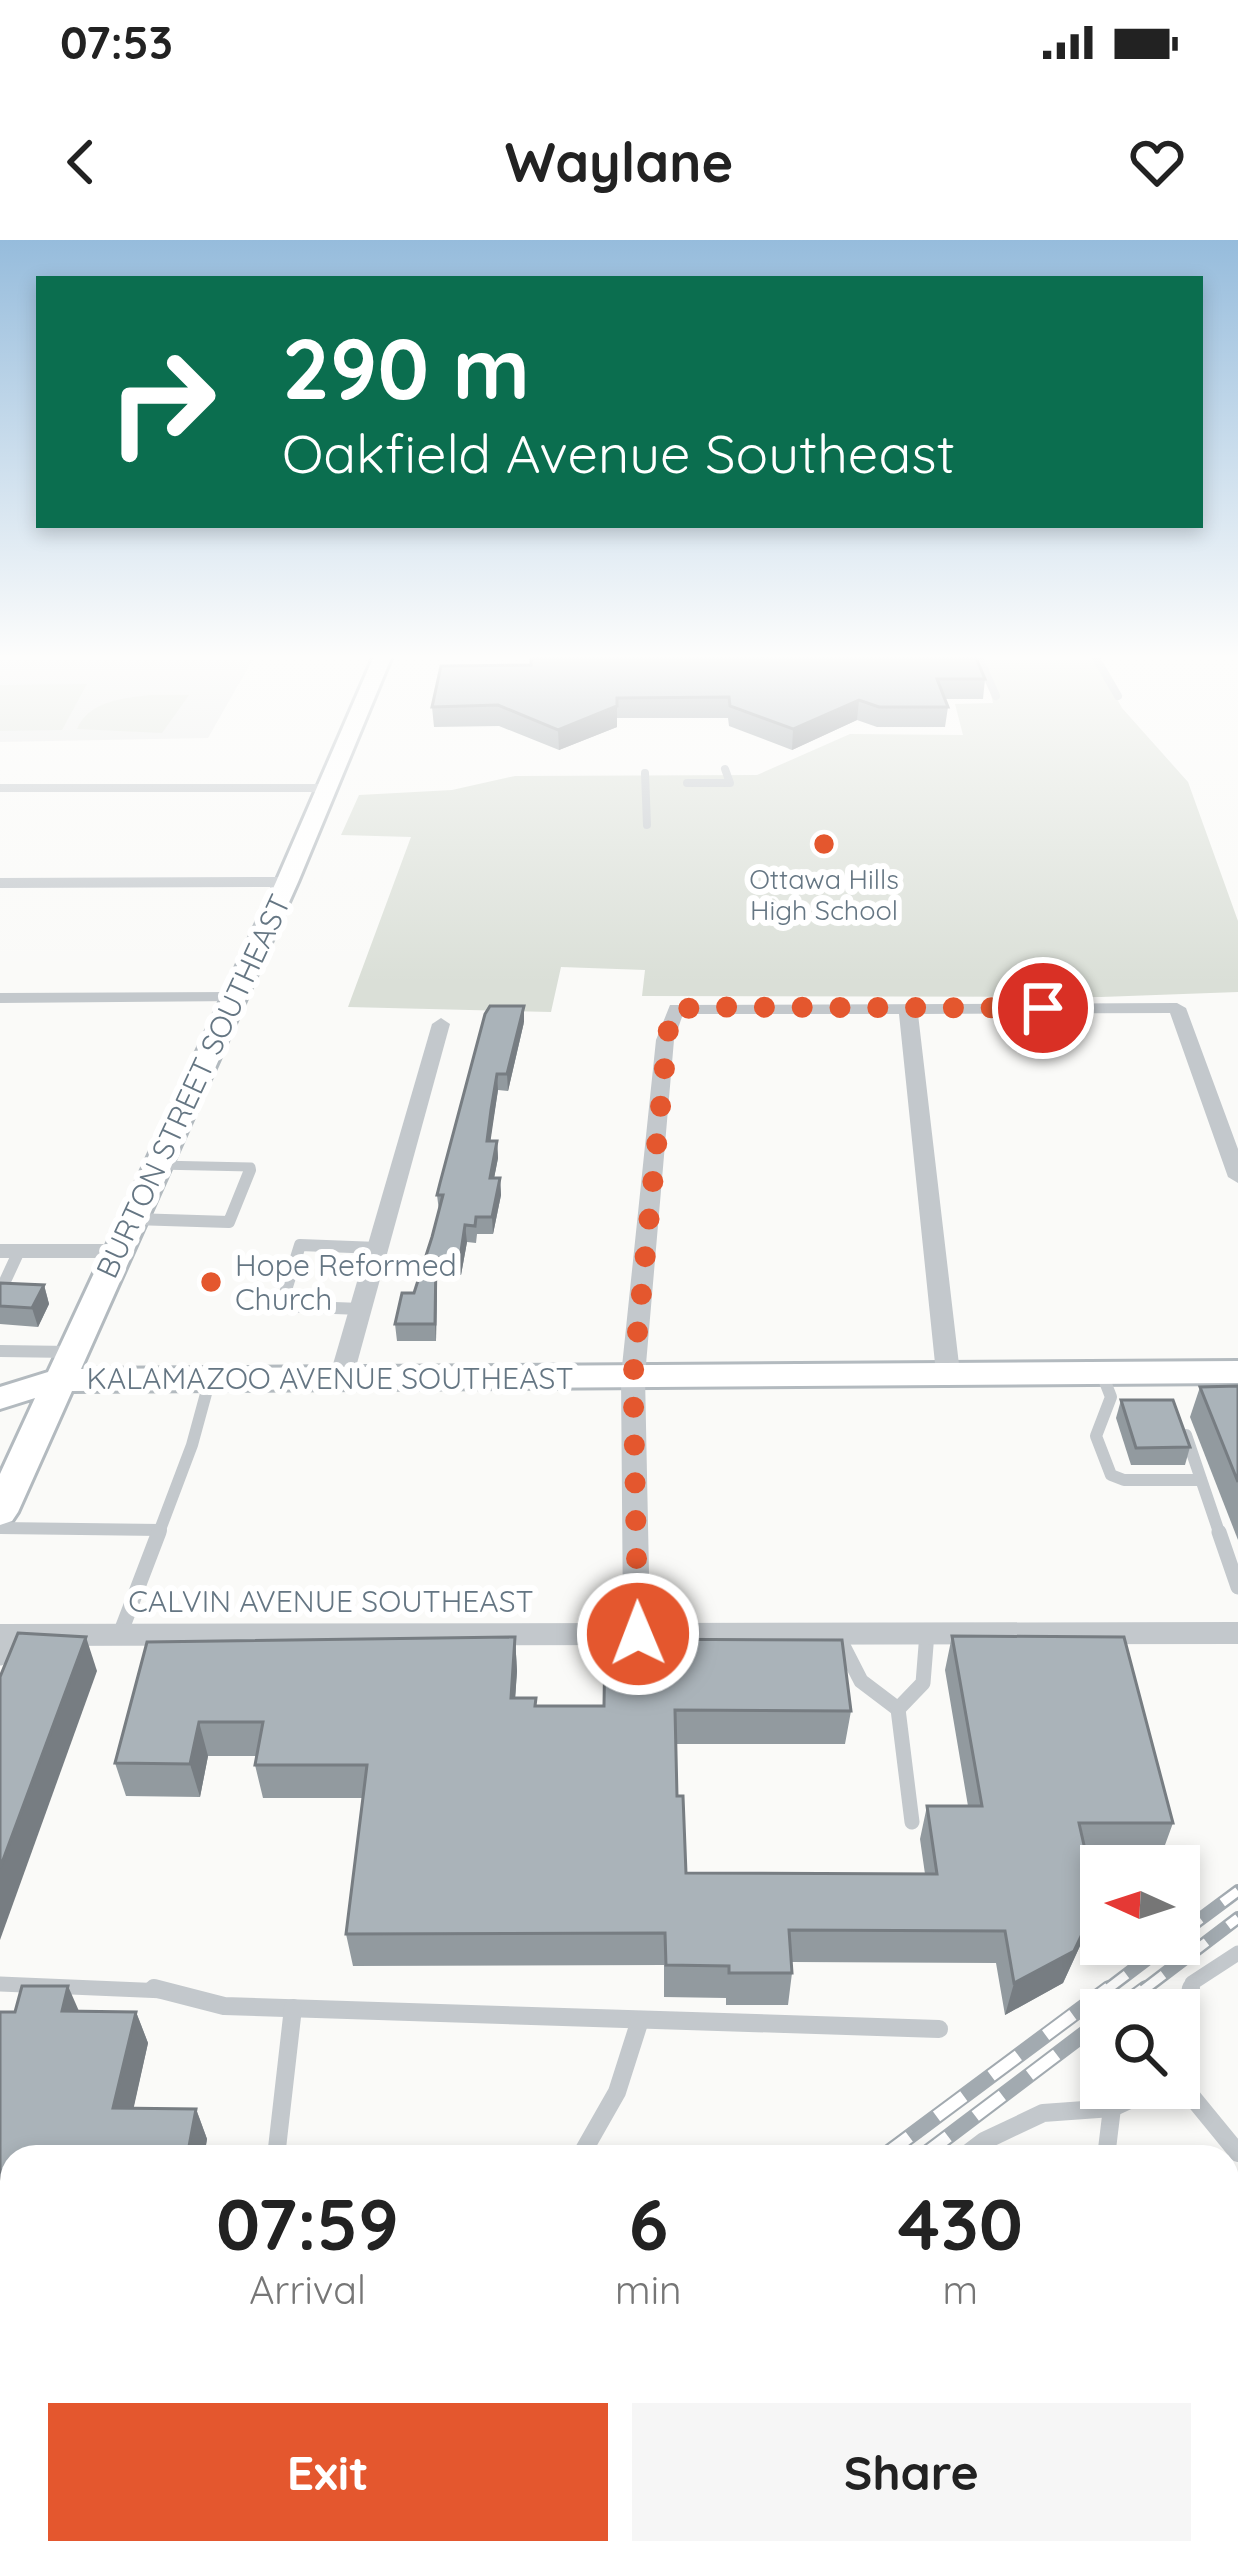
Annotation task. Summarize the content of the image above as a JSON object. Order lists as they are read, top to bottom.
{
  "streets": {
    "main road": ["BURTON STREET SOUTHEAST", "KALAMAZOO AVENUE SOUTHEAST"],
    "street": ["CALVIN AVENUE SOUTHEAST"]
  },
  "crossings": [
    ["BURTON STREET SOUTHEAST", "KALAMAZOO AVENUE SOUTHEAST"]
  ],
  "places": ["Ottawa Hills High School", "Hope Reformed Church"],
  "north": "left",
  "page": {
    "status": "07:53",
    "header": "Waylane",
    "turn": ["290 m", "Oakfield Avenue Southeast"],
    "eta": [
      "07:59",
      "Arrival",
      "6",
      "min",
      "430",
      "m"
    ],
    "buttons": ["Exit", "Share"]
  }
}
